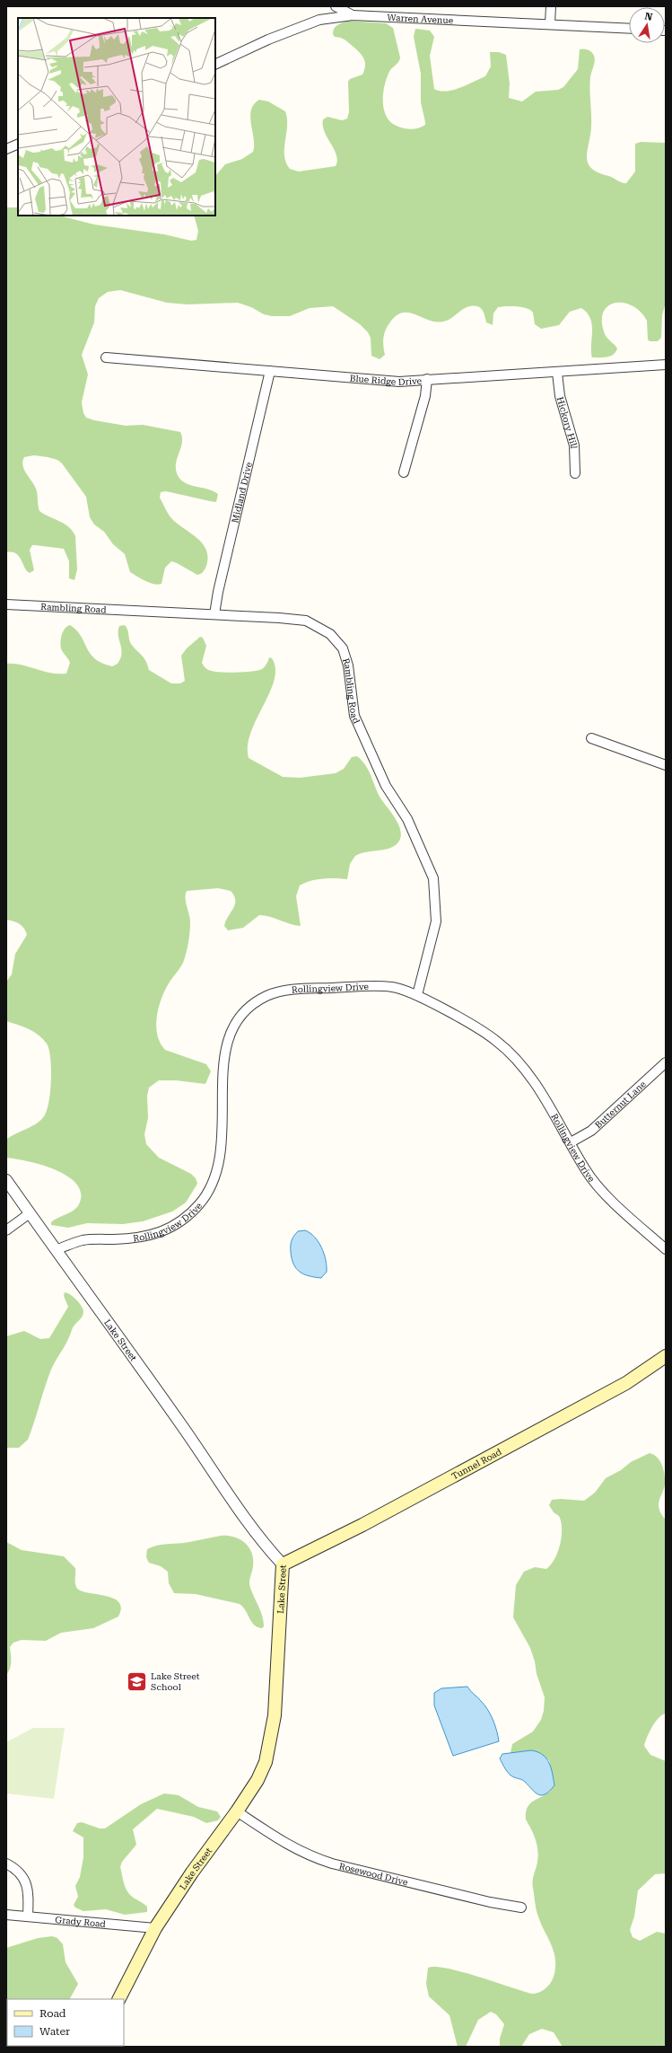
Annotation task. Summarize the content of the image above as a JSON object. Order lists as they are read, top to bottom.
{
  "streets": {
    "main road": ["Lake Street", "Tunnel Road"],
    "street": [
      "Warren Avenue",
      "Blue Ridge Drive",
      "Hickory Hill",
      "Midland Drive",
      "Rambling Road",
      "Rollingview Drive",
      "Butternut Lane",
      "Rosewood Drive",
      "Grady Road"
    ]
  },
  "crossings": [
    ["Blue Ridge Drive", "Hickory Hill"],
    ["Blue Ridge Drive", "Midland Drive"],
    ["Midland Drive", "Rambling Road"],
    ["Rambling Road", "Rollingview Drive"],
    ["Rollingview Drive", "Butternut Lane"],
    ["Rollingview Drive", "Lake Street"],
    ["Lake Street", "Tunnel Road"],
    ["Lake Street", "Rosewood Drive"],
    ["Lake Street", "Grady Road"]
  ],
  "places": {
    "school or university": ["Lake Street School"]
  },
  "legend": ["Road", "Water"],
  "north": "top"
}
